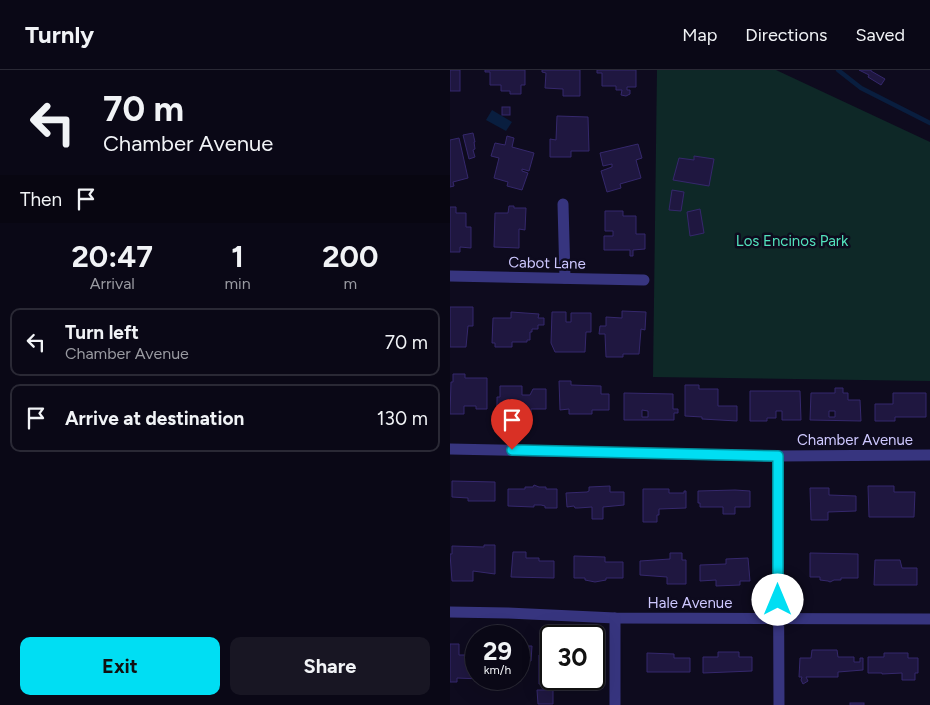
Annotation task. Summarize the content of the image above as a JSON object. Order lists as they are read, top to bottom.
{
  "streets": {
    "street": ["Cabot Lane", "Chamber Avenue", "Hale Avenue"]
  },
  "parks": ["Los Encinos Park"],
  "page": {
    "header": "Turnly",
    "nav": ["Map", "Directions", "Saved"],
    "turn": ["70 m", "Chamber Avenue"],
    "then": "Then",
    "eta": [
      "20:47",
      "Arrival",
      "1",
      "min",
      "200",
      "m"
    ],
    "list": [
      {
        "name": "Turn left",
        "note": "Chamber Avenue",
        "value": "70 m"
      },
      {
        "name": "Arrive at destination",
        "value": "130 m"
      }
    ],
    "speed": "29 km/h",
    "limit": "30",
    "buttons": ["Exit", "Share"]
  }
}
